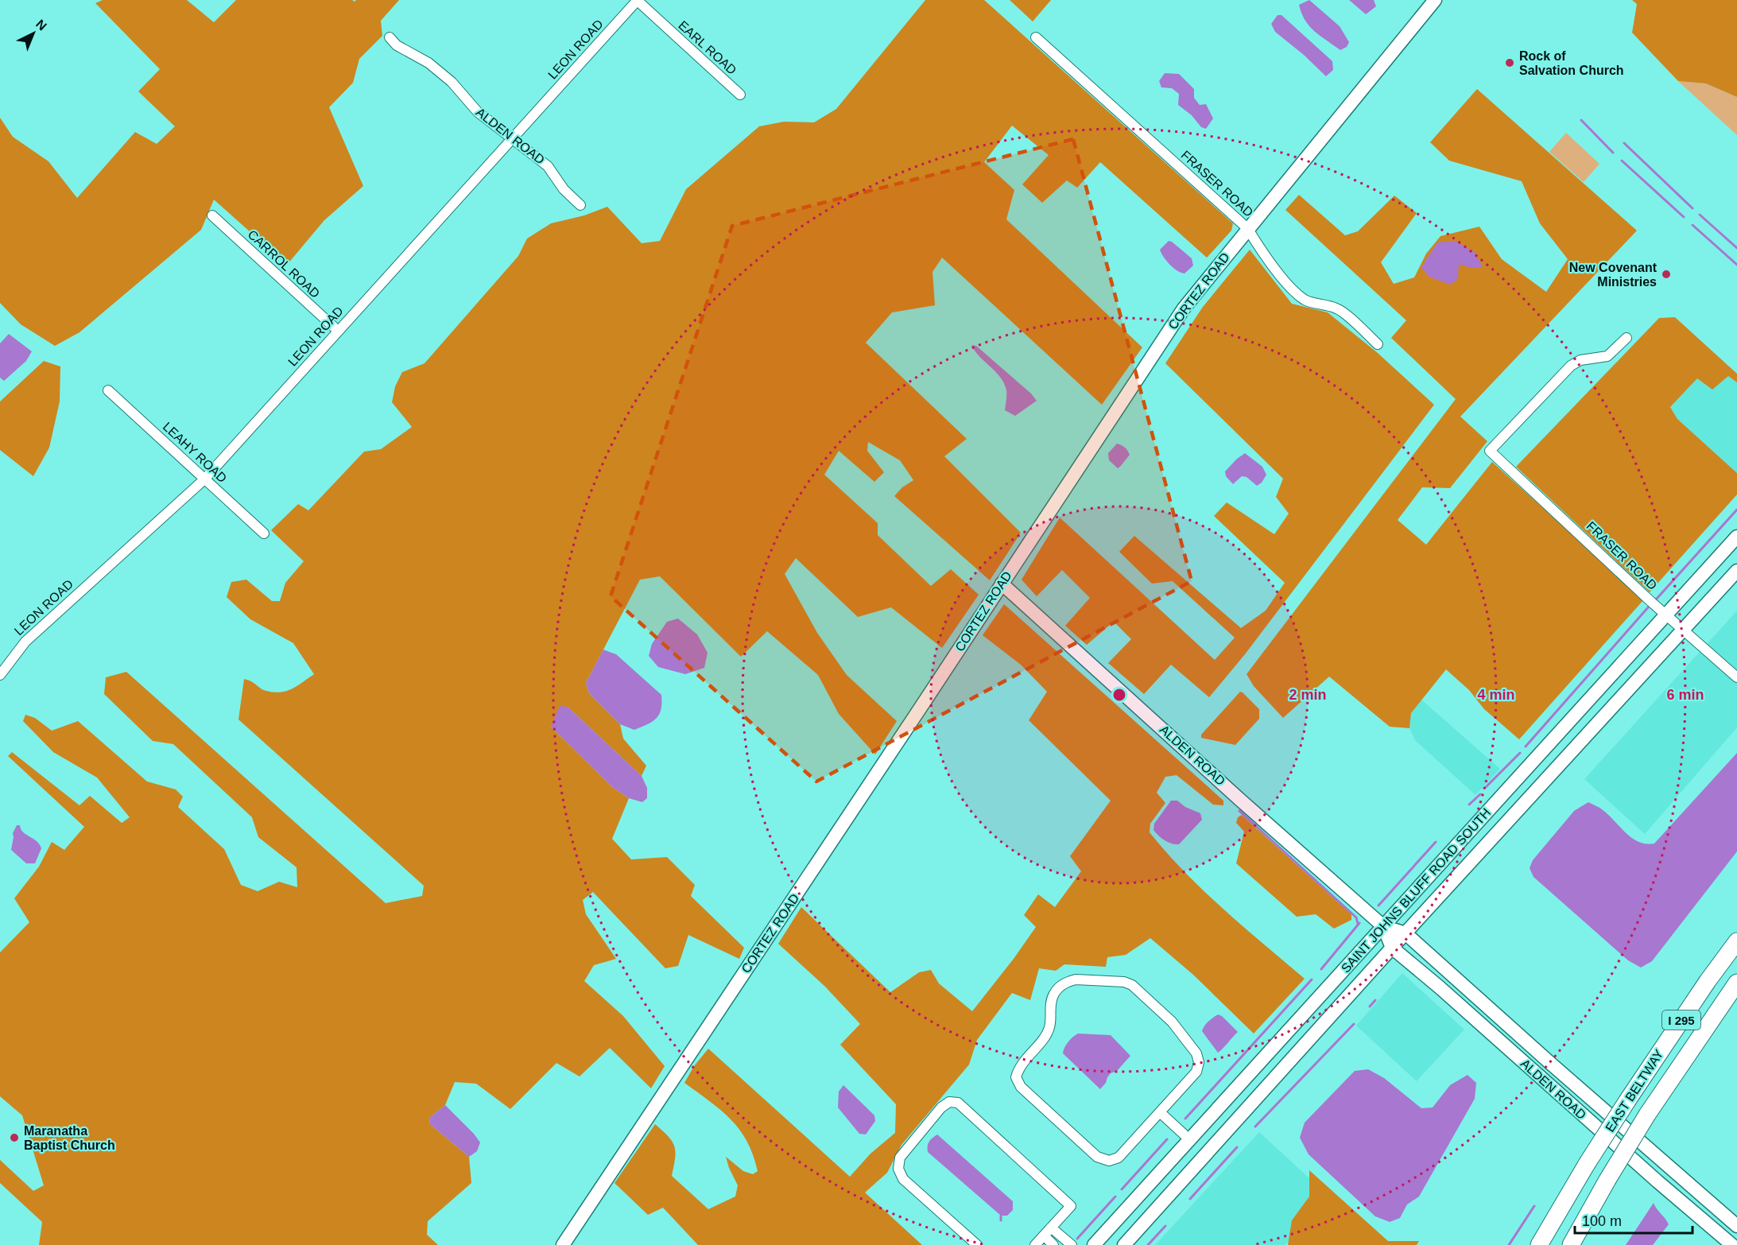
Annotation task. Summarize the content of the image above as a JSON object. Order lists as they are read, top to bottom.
{
  "streets": {
    "highway": ["I 295", "EAST BELTWAY"],
    "street": [
      "EARL ROAD",
      "LEON ROAD",
      "ALDEN ROAD",
      "FRASER ROAD",
      "CARROL ROAD",
      "CORTEZ ROAD",
      "LEAHY ROAD",
      "SAINT JOHNS BLUFF ROAD SOUTH"
    ]
  },
  "crossings": [
    ["EARL ROAD", "LEON ROAD"],
    ["LEON ROAD", "ALDEN ROAD"],
    ["LEON ROAD", "CARROL ROAD"],
    ["LEON ROAD", "LEAHY ROAD"],
    ["ALDEN ROAD", "CORTEZ ROAD"],
    ["ALDEN ROAD", "SAINT JOHNS BLUFF ROAD SOUTH"],
    ["FRASER ROAD", "CORTEZ ROAD"],
    ["FRASER ROAD", "SAINT JOHNS BLUFF ROAD SOUTH"]
  ],
  "places": ["Rock of Salvation Church", "New Covenant Ministries", "Maranatha Baptist Church"],
  "scale_bar": "100 m",
  "north": "top right",
  "rings": ["2 min", "4 min", "6 min"]
}
